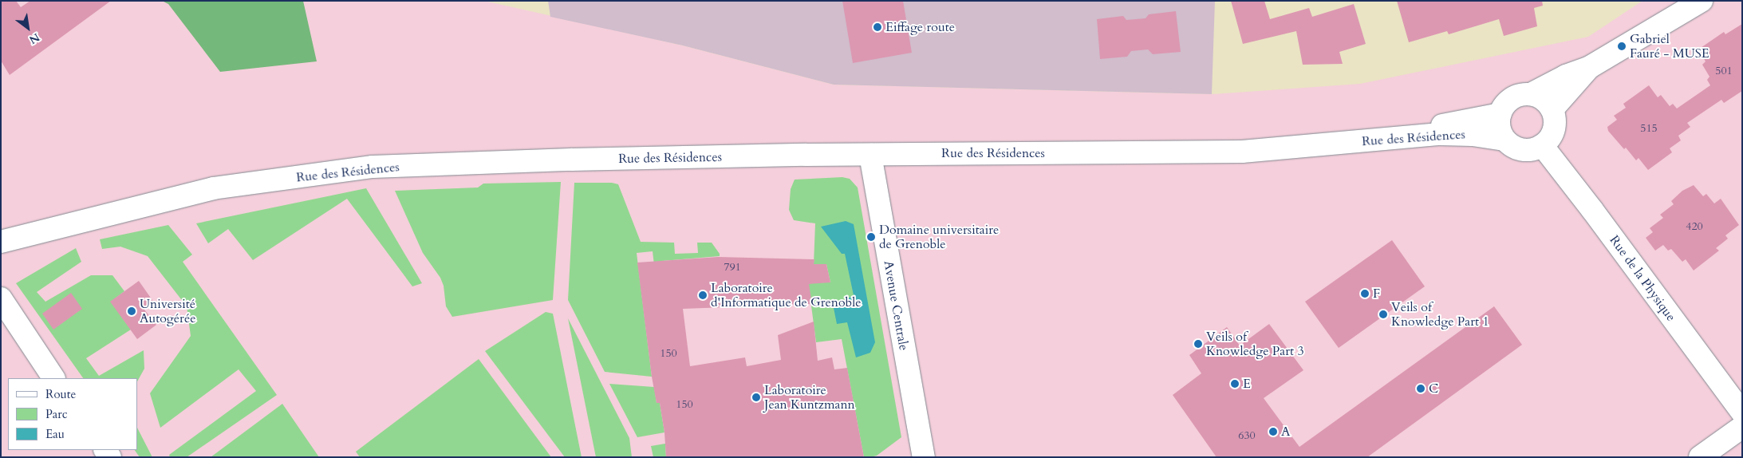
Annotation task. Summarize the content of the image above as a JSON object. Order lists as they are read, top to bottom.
{
  "streets": {
    "street": ["Rue des Résidences", "Rue de la Physique", "Avenue Centrale"]
  },
  "crossings": [
    ["Rue des Résidences", "Rue de la Physique"],
    ["Rue des Résidences", "Avenue Centrale"]
  ],
  "places": [
    "Eiffage route",
    "Gabriel Fauré - MUSE",
    "Domaine universitaire de Grenoble",
    "F",
    "Laboratoire d'Informatique de Grenoble",
    "Université Autogérée",
    "Veils of Knowledge Part 1",
    "Veils of Knowledge Part 3",
    "E",
    "C",
    "Laboratoire Jean Kuntzmann",
    "A"
  ],
  "house_numbers": [
    "501",
    "515",
    "420",
    "791",
    "150",
    "150",
    "630"
  ],
  "legend": ["Route", "Parc", "Eau"],
  "north": "bottom right"
}
